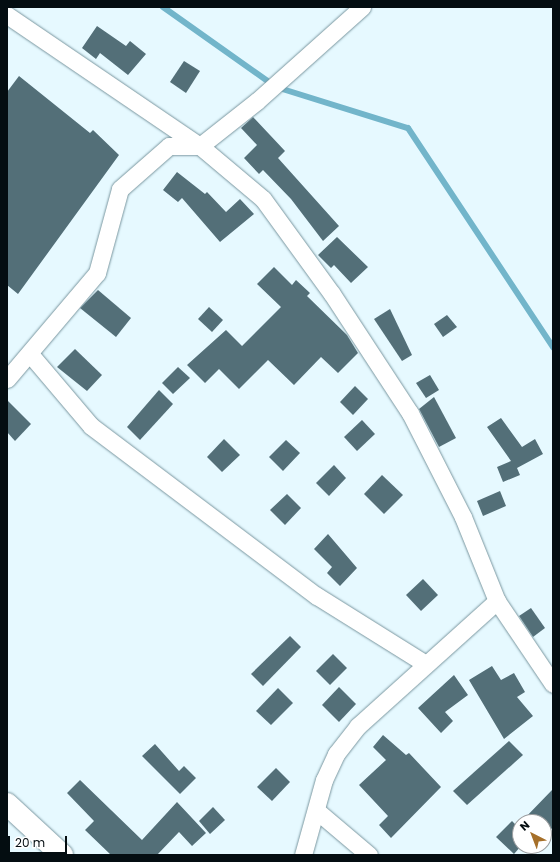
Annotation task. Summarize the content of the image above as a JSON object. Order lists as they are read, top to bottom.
{
  "scale_bar": "20 m",
  "north": "top left"
}
